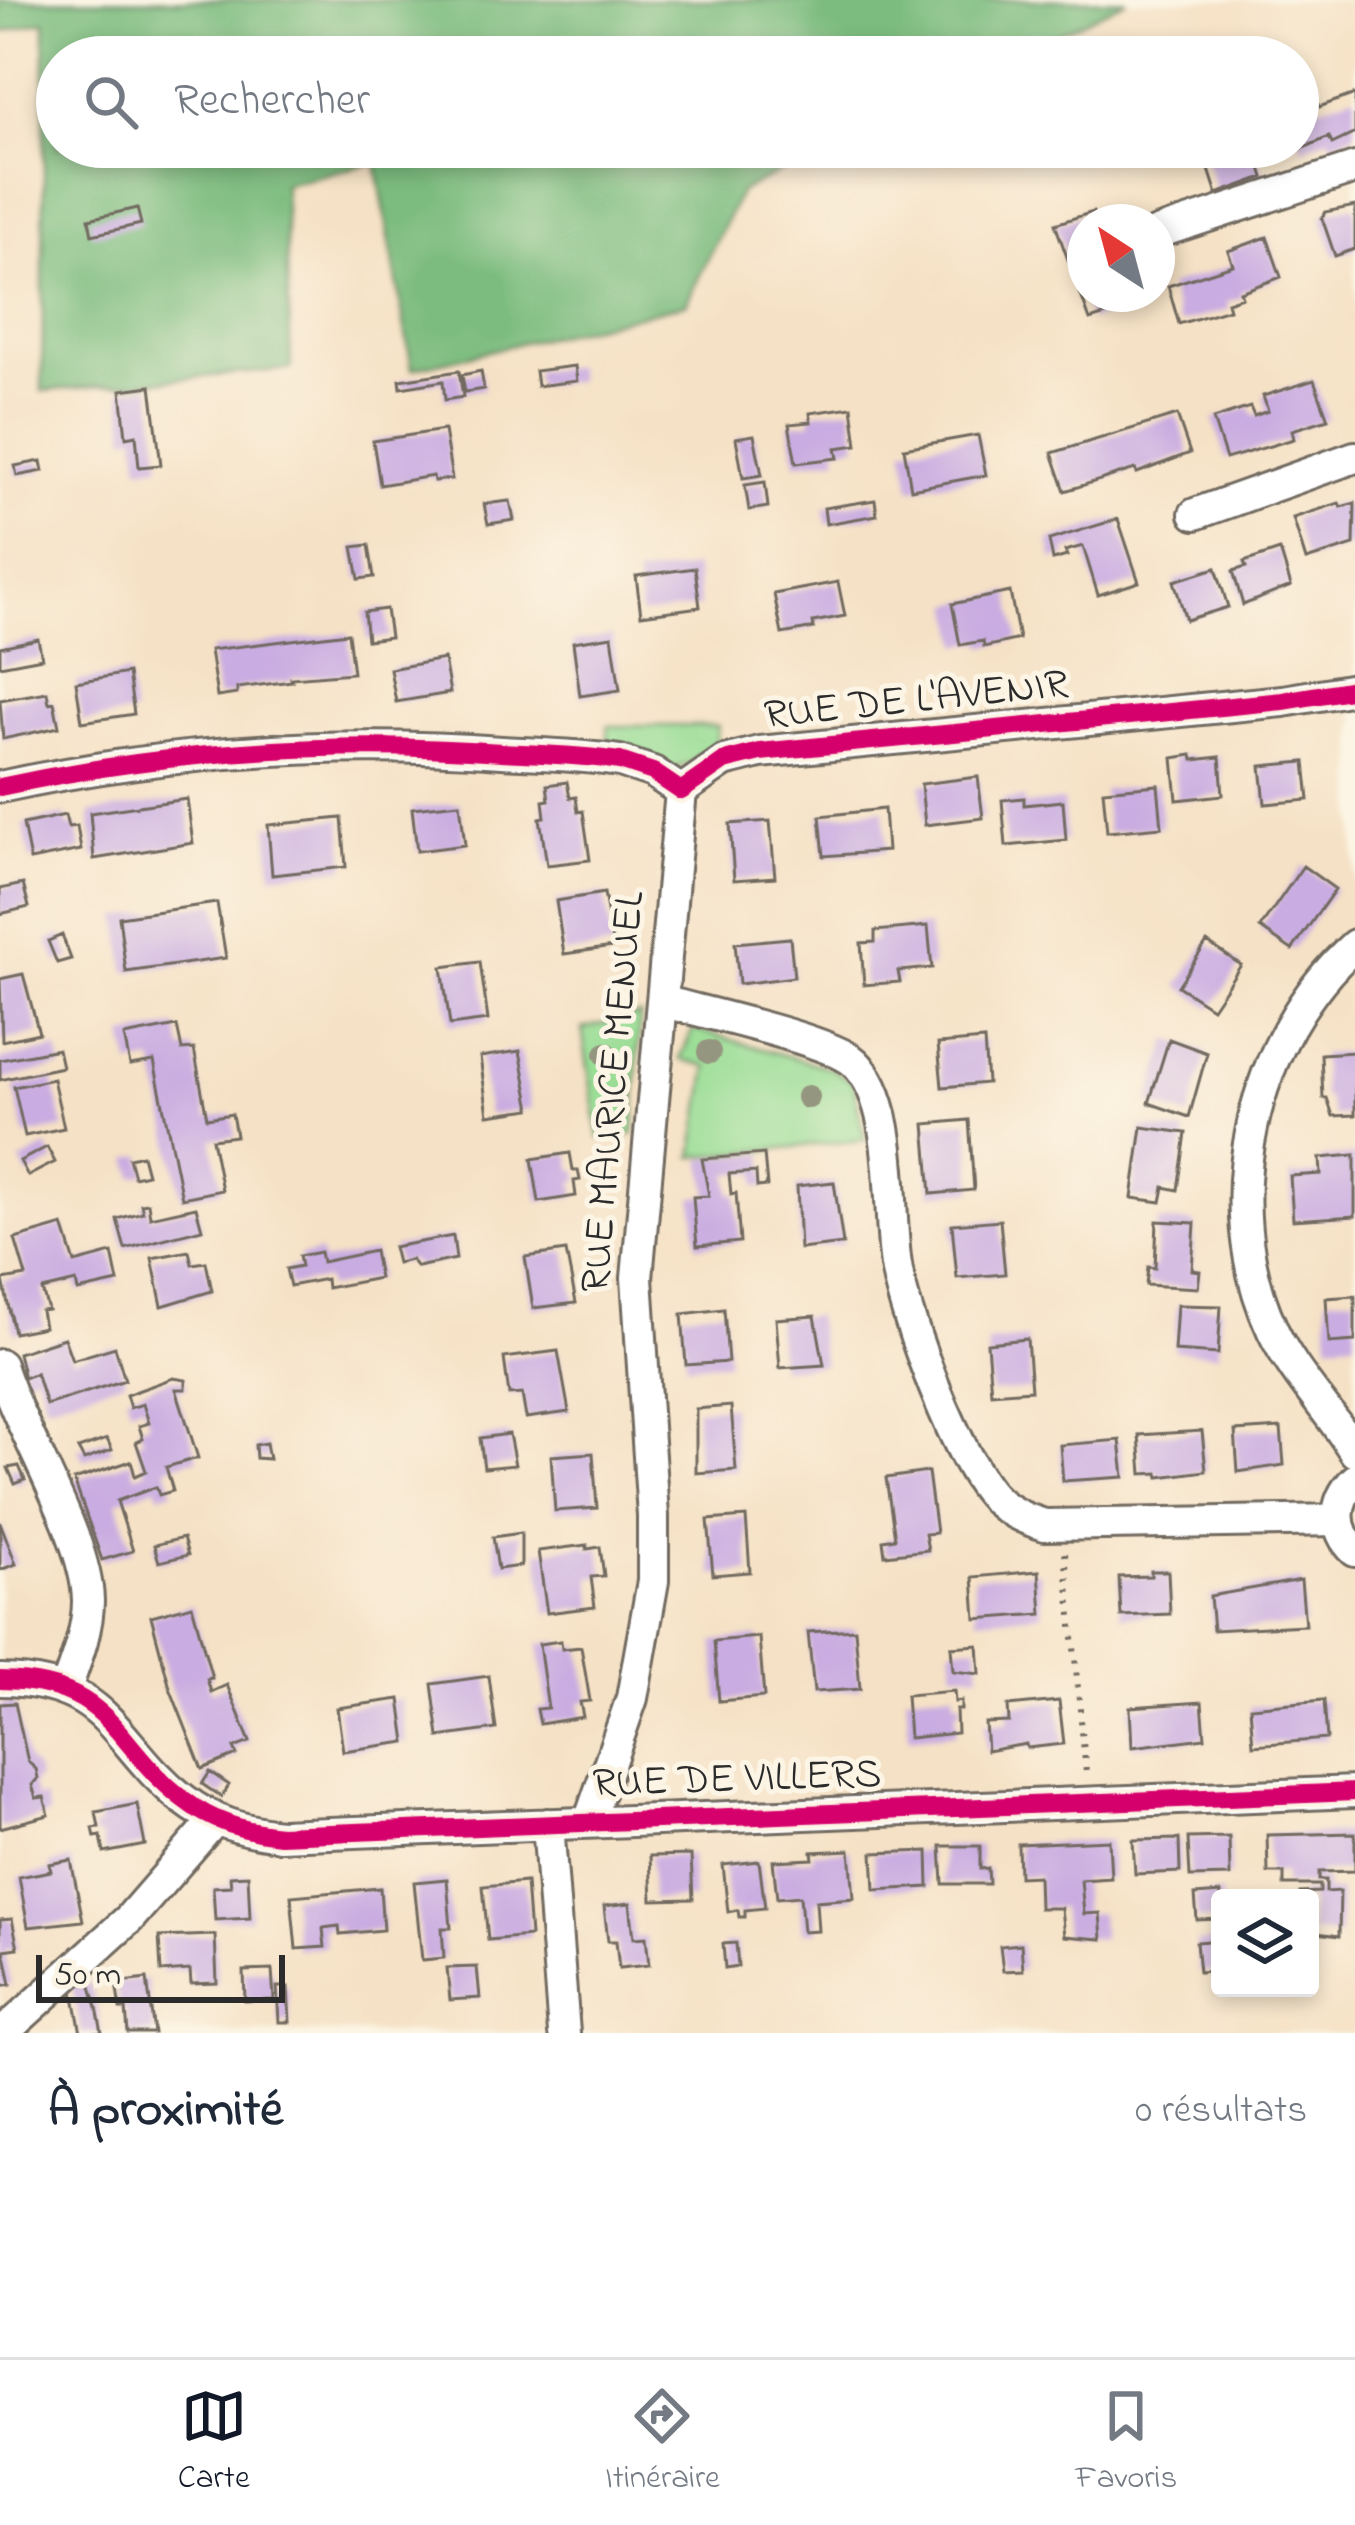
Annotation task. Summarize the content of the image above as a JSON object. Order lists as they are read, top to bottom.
{
  "streets": {
    "street": ["RUE DE L'AVENIR", "RUE MAURICE MENUEL", "RUE DE VILLERS"]
  },
  "crossings": [
    ["RUE DE L'AVENIR", "RUE MAURICE MENUEL"],
    ["RUE MAURICE MENUEL", "RUE DE VILLERS"]
  ],
  "scale_bar": "50 m",
  "north": "top left",
  "page": {
    "search": "Rechercher",
    "scale": "50 m",
    "heading": ["À proximité", "0 résultats"],
    "nav": ["Carte", "Itinéraire", "Favoris"]
  }
}
